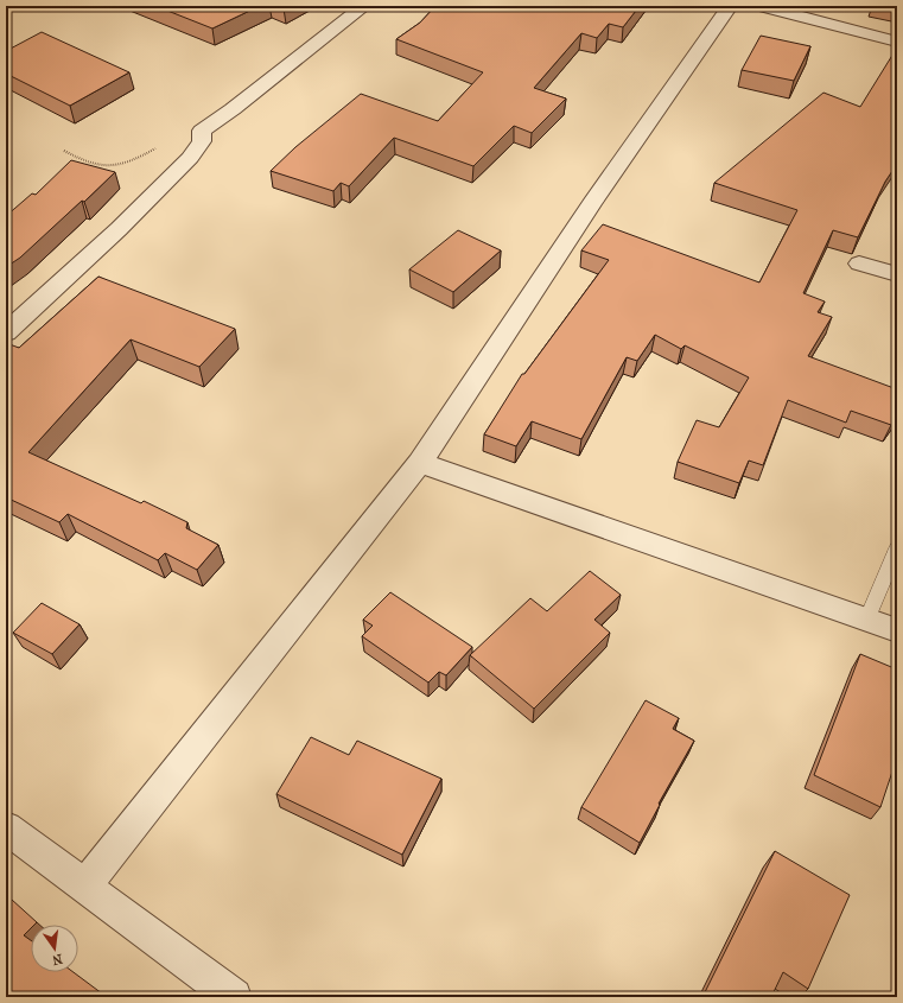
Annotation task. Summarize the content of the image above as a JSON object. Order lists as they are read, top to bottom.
{
  "north": "bottom"
}
